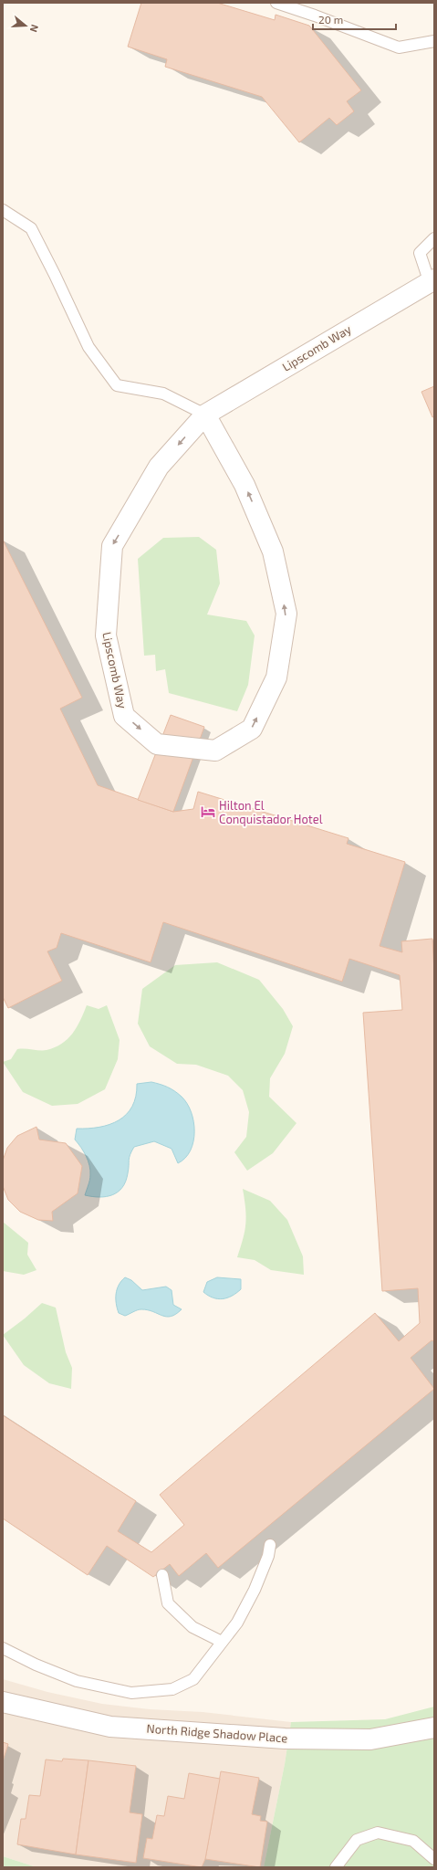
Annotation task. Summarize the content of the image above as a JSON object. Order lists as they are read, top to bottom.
{
  "streets": {
    "street": ["Lipscomb Way", "North Ridge Shadow Place"]
  },
  "places": {
    "hotel": ["Hilton El Conquistador Hotel"]
  },
  "scale_bar": "20 m",
  "north": "right"
}
